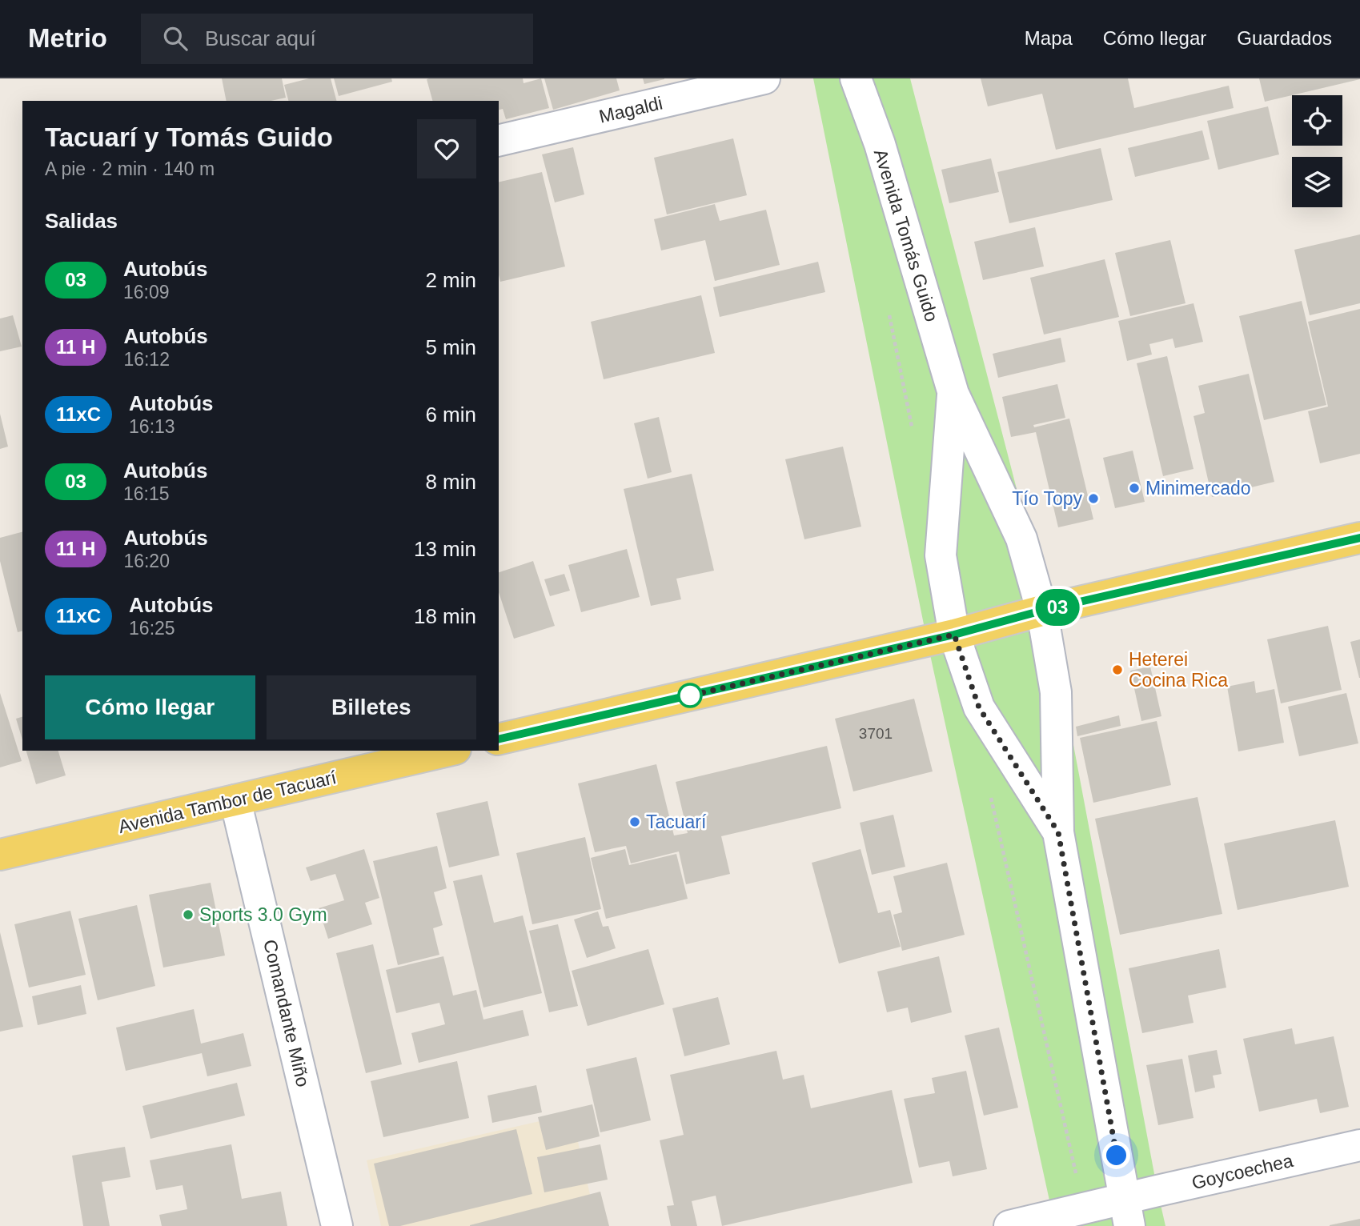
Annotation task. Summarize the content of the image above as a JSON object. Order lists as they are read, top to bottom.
{
  "streets": {
    "main road": [
      "Magaldi",
      "Avenida Tomás Guido",
      "Avenida Tambor de Tacuarí",
      "Comandante Miño",
      "Goycoechea"
    ]
  },
  "crossings": [
    ["Avenida Tomás Guido", "Goycoechea"],
    ["Avenida Tambor de Tacuarí", "Comandante Miño"]
  ],
  "places": [
    "Minimercado",
    "Tío Topy",
    "Heterei Cocina Rica",
    "Tacuarí",
    "Sports 3.0 Gym"
  ],
  "lines": ["bus line 03"],
  "house_numbers": ["3701"],
  "page": {
    "header": "Metrio",
    "search": "Buscar aquí",
    "nav": ["Mapa", "Cómo llegar", "Guardados"],
    "on_map": "03",
    "heading": [
      ["Tacuarí y Tomás Guido", "A pie · 2 min · 140 m"],
      "Salidas"
    ],
    "list": [
      {
        "mark": "03",
        "name": "Autobús",
        "note": "16:09",
        "value": "2 min"
      },
      {
        "mark": "11 H",
        "name": "Autobús",
        "note": "16:12",
        "value": "5 min"
      },
      {
        "mark": "11xC",
        "name": "Autobús",
        "note": "16:13",
        "value": "6 min"
      },
      {
        "mark": "03",
        "name": "Autobús",
        "note": "16:15",
        "value": "8 min"
      },
      {
        "mark": "11 H",
        "name": "Autobús",
        "note": "16:20",
        "value": "13 min"
      },
      {
        "mark": "11xC",
        "name": "Autobús",
        "note": "16:25",
        "value": "18 min"
      }
    ],
    "buttons": ["Cómo llegar", "Billetes"]
  }
}
